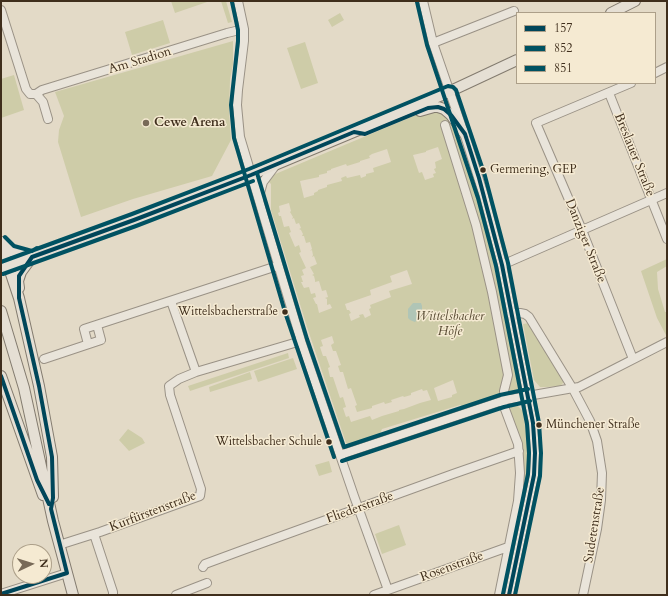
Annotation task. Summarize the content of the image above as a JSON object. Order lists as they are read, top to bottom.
{
  "streets": {
    "street": [
      "Am Stadion",
      "Breslauer Straße",
      "Danziger Straße",
      "Fliederstraße",
      "Kurfürstenstraße",
      "Sudetenstraße",
      "Rosenstraße"
    ]
  },
  "crossings": [
    ["Breslauer Straße", "Danziger Straße"]
  ],
  "parks": ["Wittelsbacher Höfe"],
  "places": [
    "Cewe Arena",
    "Germering, GEP",
    "Wittelsbacherstraße",
    "Münchener Straße",
    "Wittelsbacher Schule"
  ],
  "lines": ["transit line 852", "transit line 851", "transit line 157"],
  "legend": ["157", "852", "851"],
  "north": "right"
}
